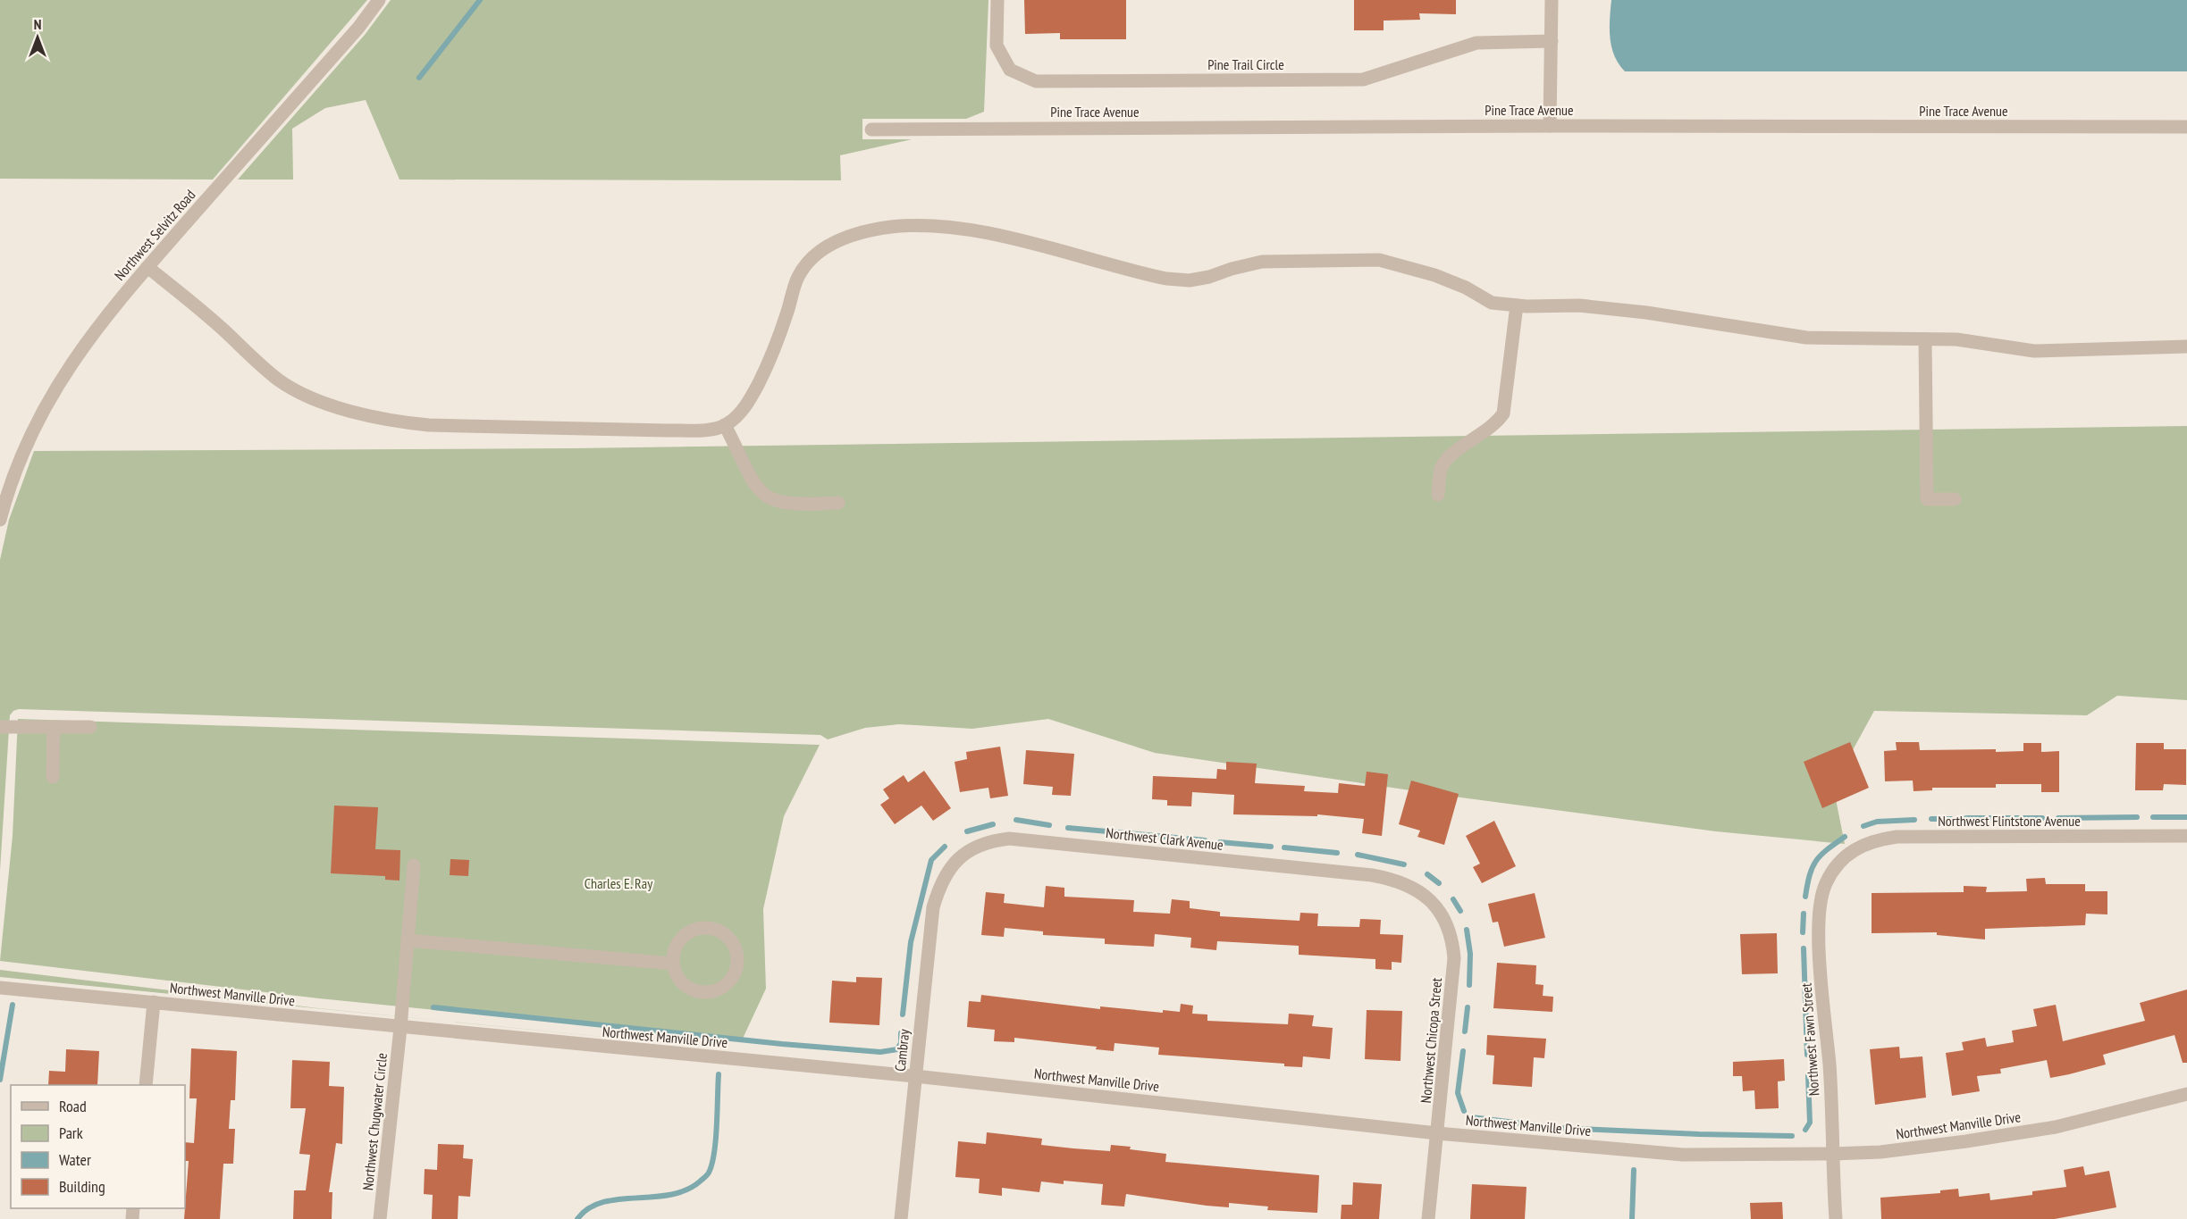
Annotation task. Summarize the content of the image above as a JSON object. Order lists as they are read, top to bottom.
{
  "streets": {
    "street": [
      "Pine Trail Circle",
      "Pine Trace Avenue",
      "Northwest Selvitz Road",
      "Northwest Flintstone Avenue",
      "Northwest Clark Avenue",
      "Northwest Manville Drive",
      "Northwest Fawn Street",
      "Northwest Chicopa Street",
      "Cambray",
      "Northwest Chugwater Circle"
    ]
  },
  "crossings": [
    ["Northwest Flintstone Avenue", "Northwest Fawn Street"],
    ["Northwest Clark Avenue", "Northwest Chicopa Street"],
    ["Northwest Clark Avenue", "Cambray"],
    ["Northwest Manville Drive", "Northwest Fawn Street"],
    ["Northwest Manville Drive", "Northwest Chicopa Street"],
    ["Northwest Manville Drive", "Cambray"],
    ["Northwest Manville Drive", "Northwest Chugwater Circle"]
  ],
  "parks": ["Charles E. Ray"],
  "legend": [
    "Road",
    "Park",
    "Water",
    "Building"
  ],
  "north": "top"
}
